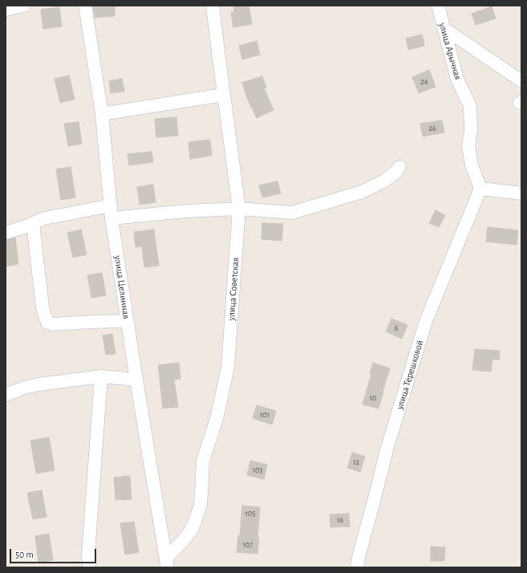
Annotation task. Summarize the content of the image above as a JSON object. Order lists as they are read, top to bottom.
{
  "streets": {
    "street": [
      "улица Арычная",
      "улица Целинная",
      "улица Советская",
      "улица Терешковой"
    ]
  },
  "crossings": [
    ["улица Арычная", "улица Терешковой"],
    ["улица Целинная", "улица Советская"]
  ],
  "house_numbers": [
    "24",
    "26",
    "6",
    "10",
    "101",
    "12",
    "103",
    "105",
    "16",
    "107"
  ],
  "scale_bar": "50 m"
}
